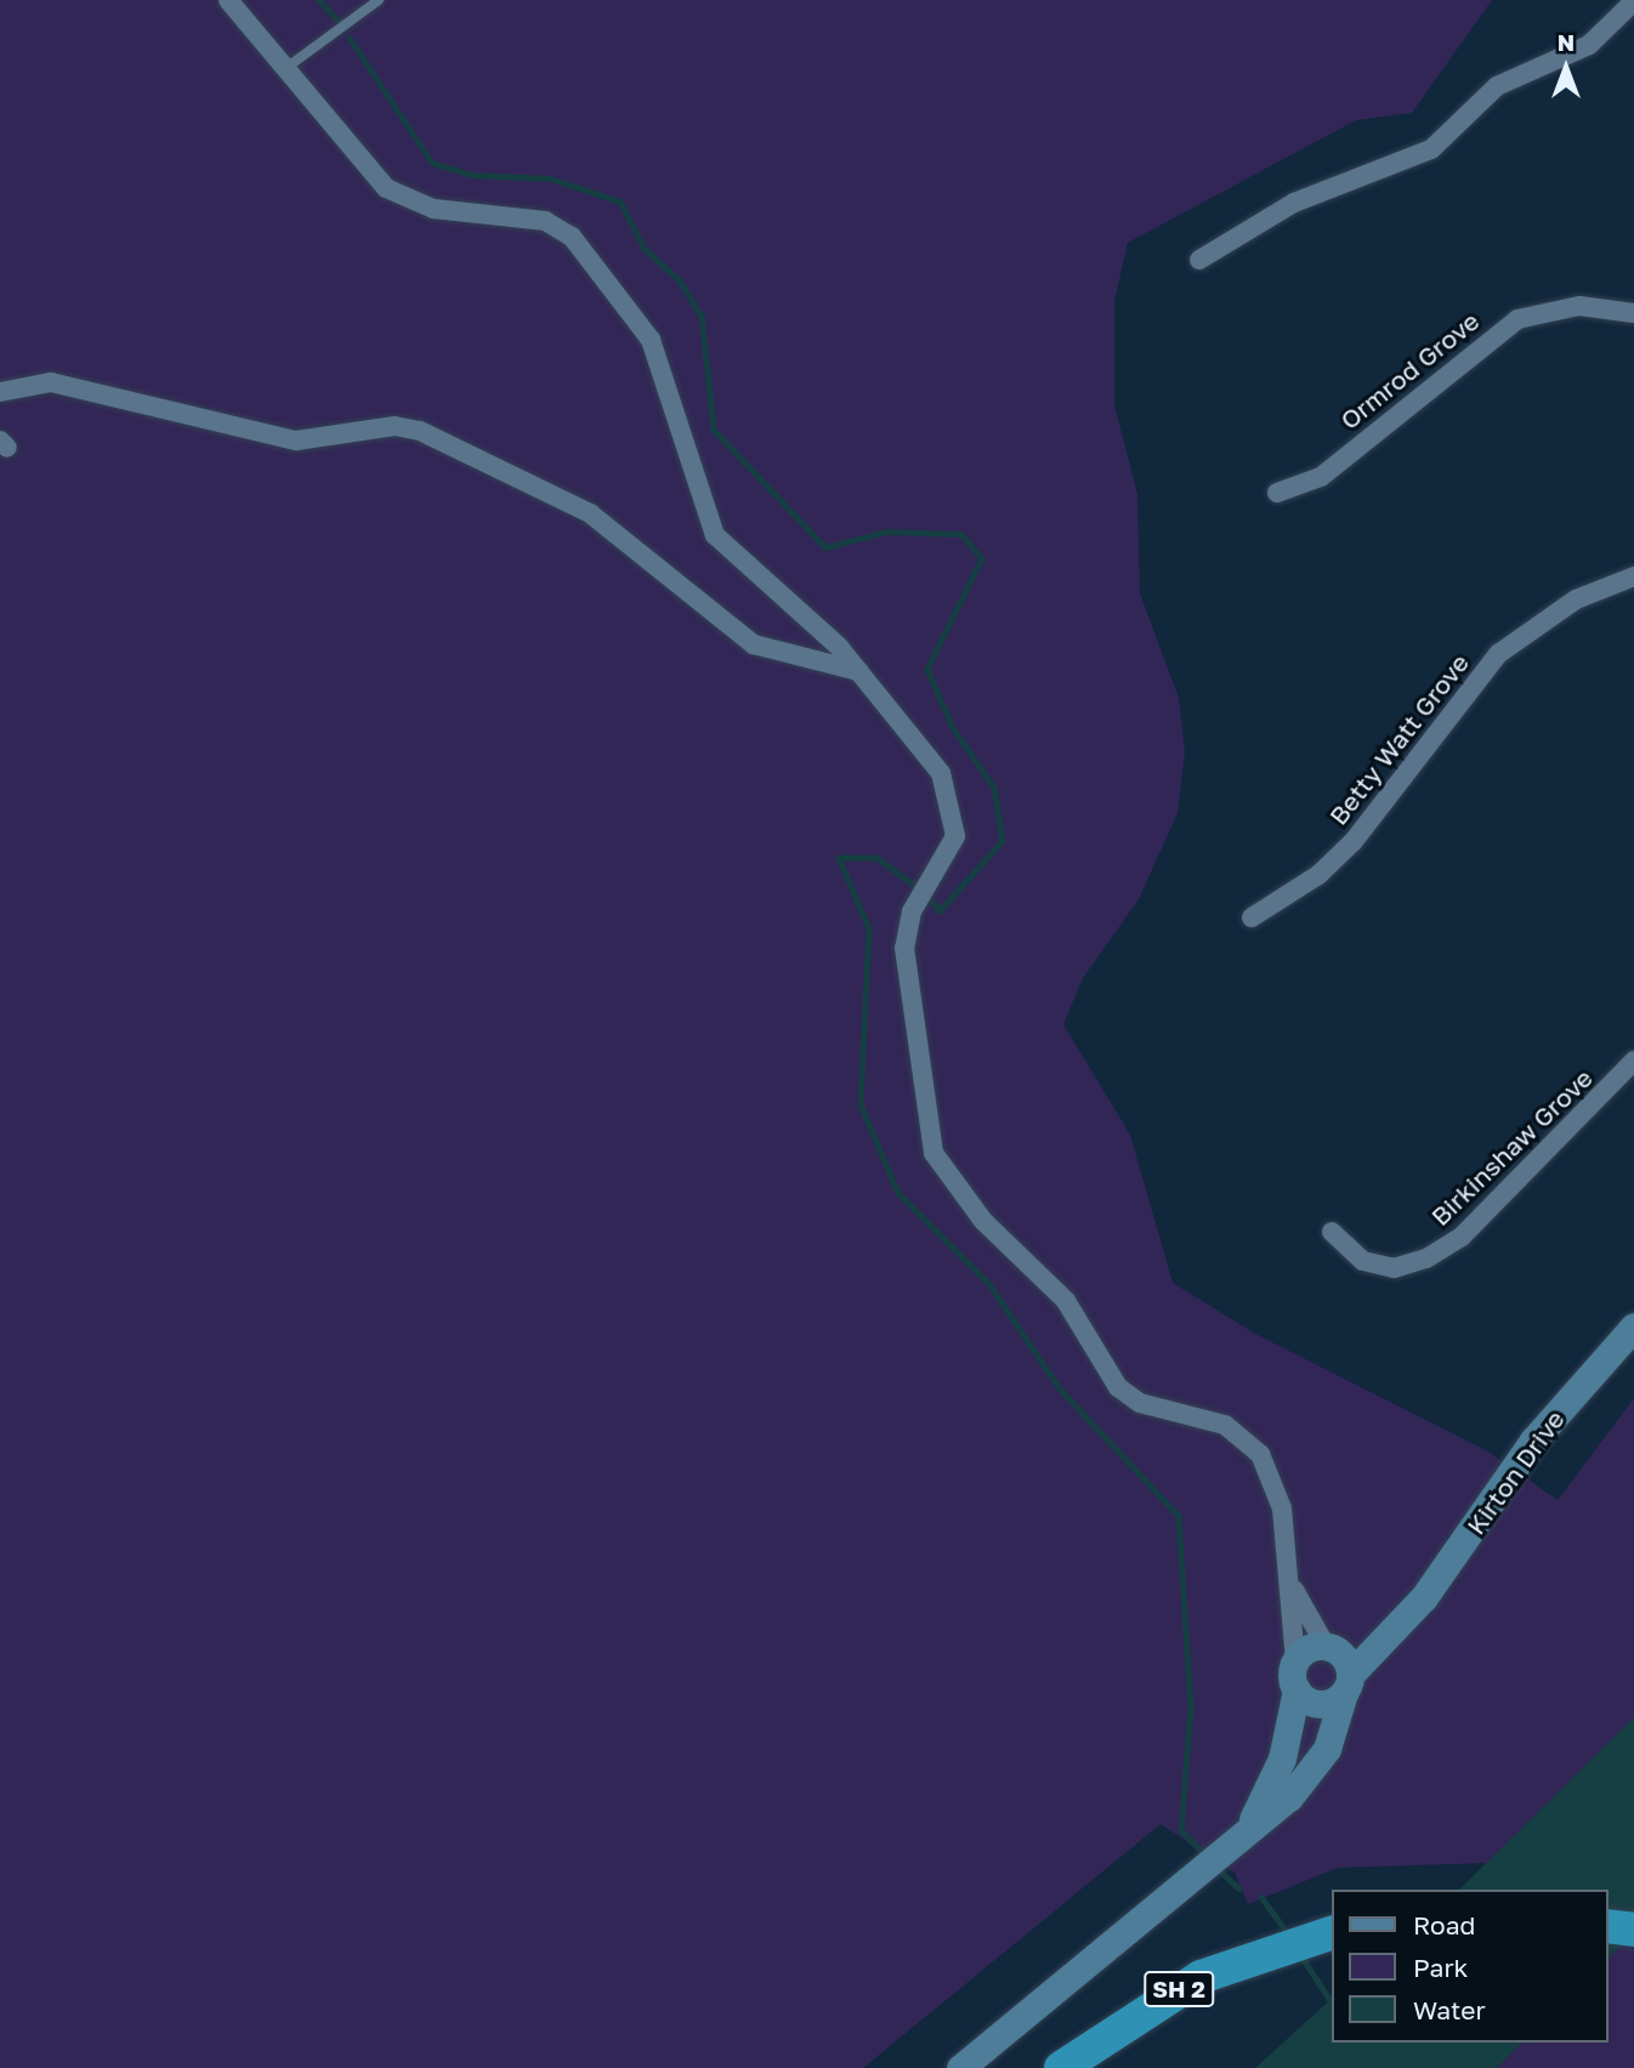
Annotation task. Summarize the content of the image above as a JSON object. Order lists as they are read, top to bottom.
{
  "streets": {
    "highway": ["SH 2"],
    "street": [
      "Ormrod Grove",
      "Betty Watt Grove",
      "Birkinshaw Grove",
      "Kirton Drive"
    ]
  },
  "legend": ["Road", "Park", "Water"],
  "north": "top"
}
